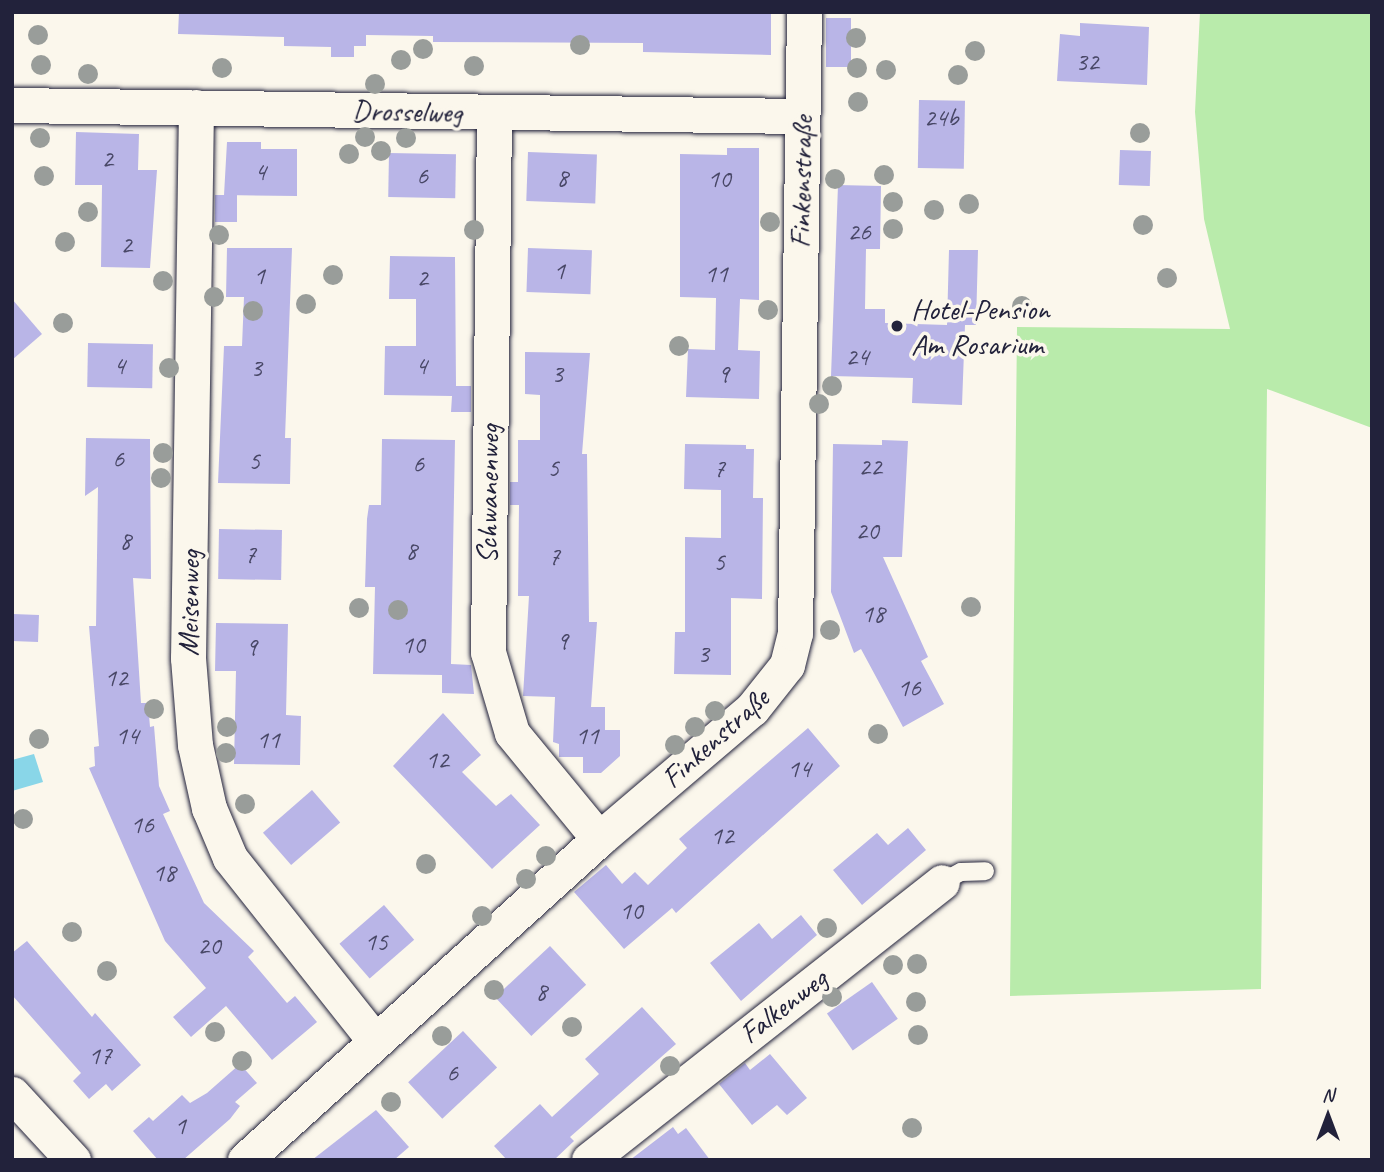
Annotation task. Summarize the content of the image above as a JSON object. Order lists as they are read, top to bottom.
{
  "streets": {
    "street": [
      "Drosselweg",
      "Finkenstraße",
      "Schwanenweg",
      "Meisenweg",
      "Falkenweg"
    ]
  },
  "crossings": [
    ["Drosselweg", "Finkenstraße"],
    ["Drosselweg", "Schwanenweg"],
    ["Drosselweg", "Meisenweg"],
    ["Finkenstraße", "Schwanenweg"],
    ["Finkenstraße", "Meisenweg"]
  ],
  "places": ["Hotel-Pension Am Rosarium"],
  "house_numbers": [
    "32",
    "24b",
    "2",
    "4",
    "6",
    "8",
    "10",
    "26",
    "2",
    "1",
    "11",
    "1",
    "2",
    "24",
    "4",
    "4",
    "3",
    "3",
    "9",
    "6",
    "5",
    "6",
    "22",
    "5",
    "7",
    "20",
    "8",
    "8",
    "7",
    "7",
    "5",
    "18",
    "9",
    "10",
    "9",
    "3",
    "12",
    "16",
    "14",
    "11",
    "11",
    "12",
    "14",
    "16",
    "12",
    "18",
    "10",
    "15",
    "20",
    "8",
    "17",
    "6",
    "1"
  ],
  "north": "top"
}
